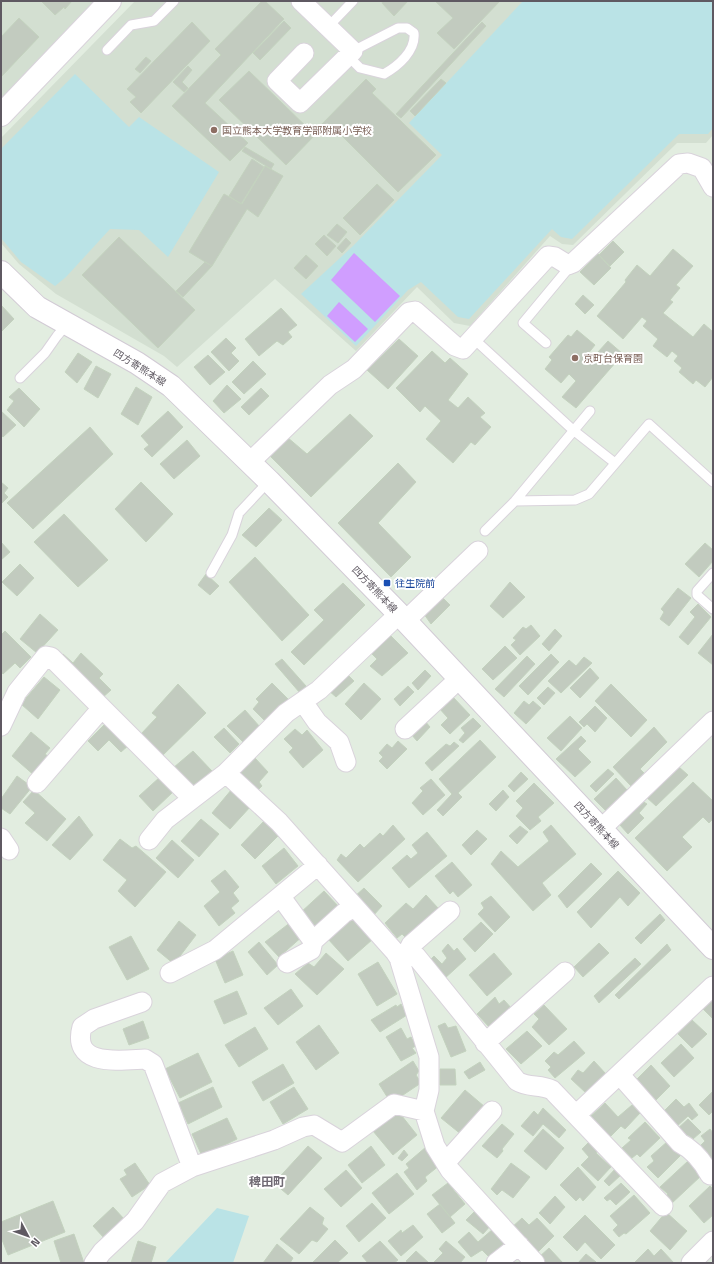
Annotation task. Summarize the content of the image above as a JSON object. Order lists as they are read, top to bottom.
{
  "streets": {
    "main road": ["四方寄熊本線"]
  },
  "districts": ["稗田町"],
  "places": {
    "other": ["国立熊本大学教育学部附属小学校", "京町台保育園"],
    "transit": ["往生院前"]
  },
  "north": "bottom right"
}
